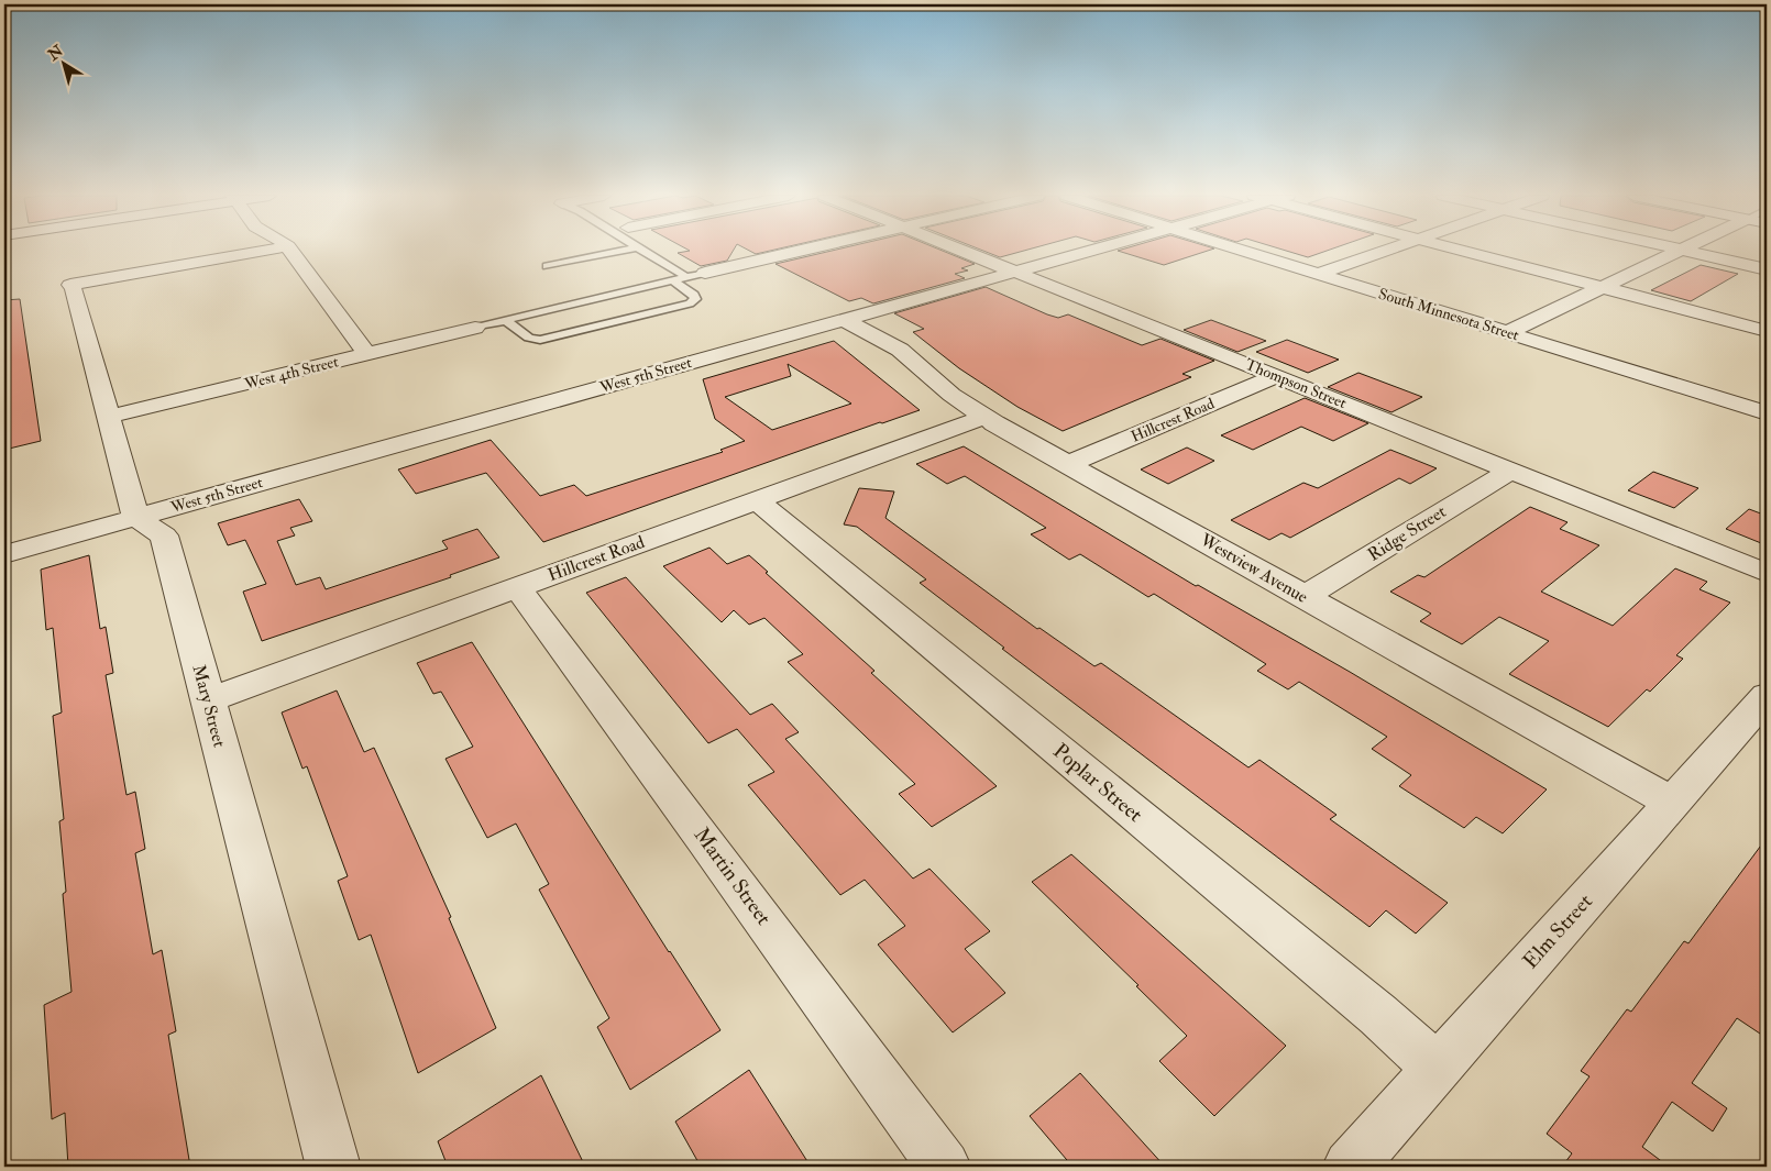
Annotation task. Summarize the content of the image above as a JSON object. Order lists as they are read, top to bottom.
{
  "streets": {
    "street": [
      "South Minnesota Street",
      "West 4th Street",
      "West 5th Street",
      "Thompson Street",
      "Hillcrest Road",
      "Ridge Street",
      "Westview Avenue",
      "Mary Street",
      "Poplar Street",
      "Martin Street",
      "Elm Street"
    ]
  },
  "crossings": [
    ["West 5th Street", "Thompson Street"],
    ["West 5th Street", "Westview Avenue"],
    ["West 5th Street", "Mary Street"],
    ["Thompson Street", "Hillcrest Road"],
    ["Thompson Street", "Ridge Street"],
    ["Hillcrest Road", "Westview Avenue"],
    ["Hillcrest Road", "Mary Street"],
    ["Hillcrest Road", "Poplar Street"],
    ["Hillcrest Road", "Martin Street"],
    ["Ridge Street", "Westview Avenue"],
    ["Westview Avenue", "Elm Street"],
    ["Poplar Street", "Elm Street"]
  ],
  "north": "top left"
}
